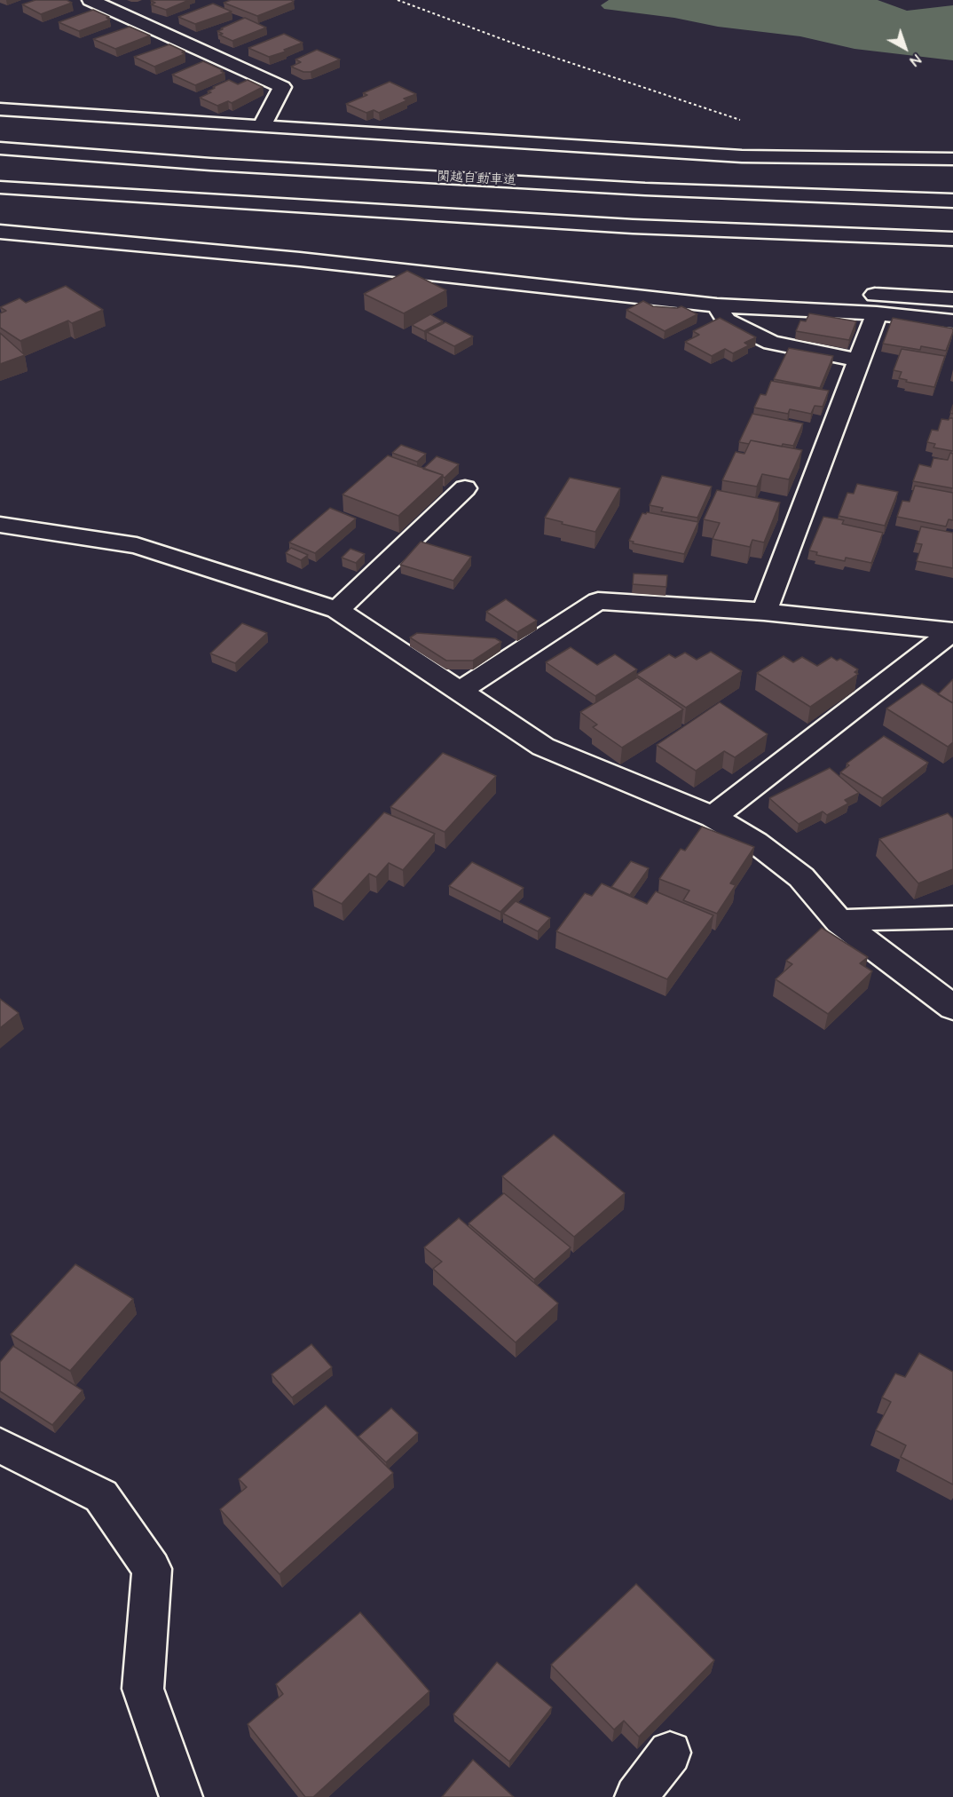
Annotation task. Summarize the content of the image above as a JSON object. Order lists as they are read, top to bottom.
{
  "streets": {
    "main road": ["関越自動車道"]
  },
  "north": "bottom right"
}
